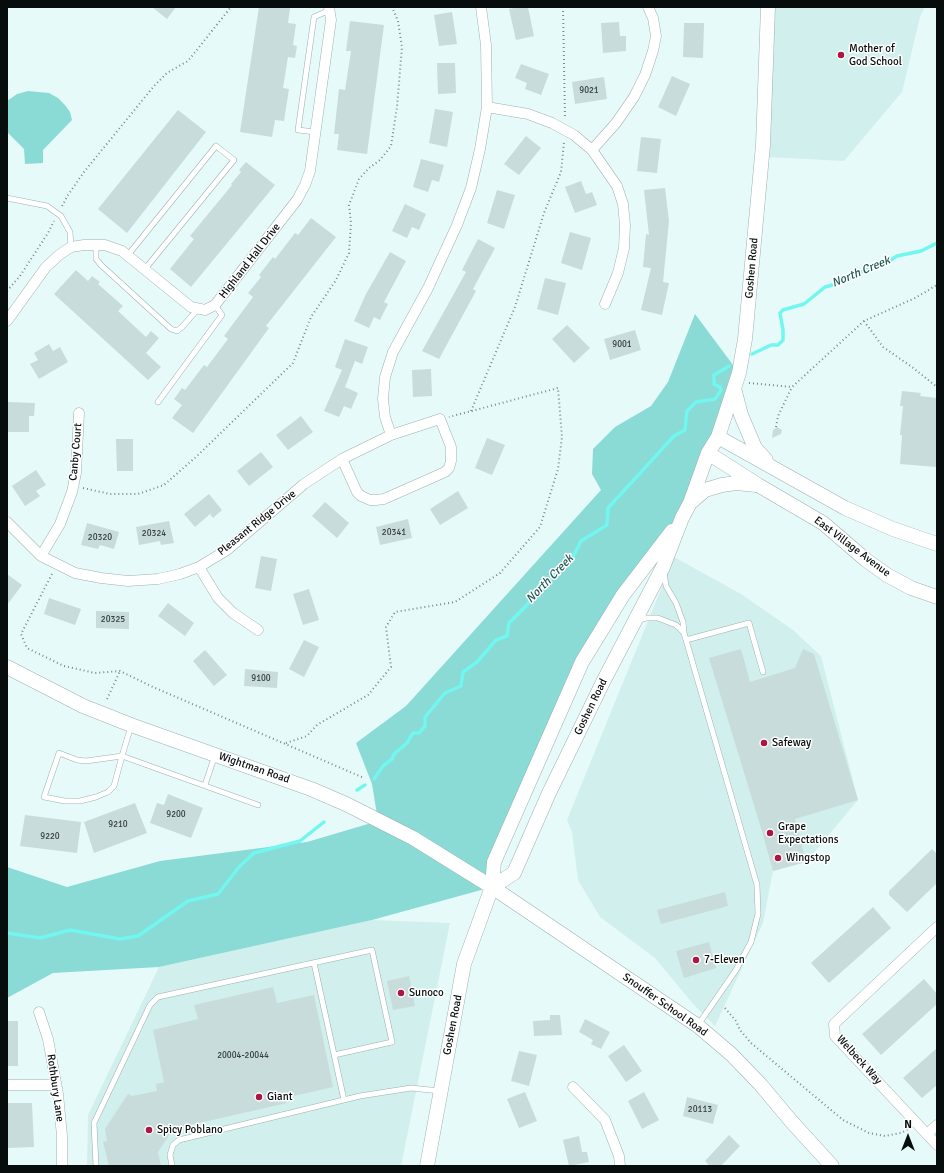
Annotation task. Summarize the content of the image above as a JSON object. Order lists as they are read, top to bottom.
{
  "streets": {
    "street": [
      "Highland Hall Drive",
      "Goshen Road",
      "Canby Court",
      "Pleasant Ridge Drive",
      "East Village Avenue",
      "Wightman Road",
      "Snouffer School Road",
      "Welbeck Way",
      "Rothbury Lane"
    ]
  },
  "crossings": [
    ["Goshen Road", "East Village Avenue"],
    ["Goshen Road", "Wightman Road"],
    ["Goshen Road", "Snouffer School Road"],
    ["Canby Court", "Pleasant Ridge Drive"],
    ["Wightman Road", "Snouffer School Road"]
  ],
  "water": ["North Creek"],
  "places": [
    "Mother of God School",
    "Safeway",
    "Grape Expectations",
    "Wingstop",
    "7-Eleven",
    "Sunoco",
    "Giant",
    "Spicy Poblano"
  ],
  "house_numbers": [
    "9021",
    "9001",
    "20341",
    "20324",
    "20320",
    "20325",
    "9100",
    "9200",
    "9210",
    "9220",
    "20004-20044",
    "20113"
  ],
  "north": "top"
}
